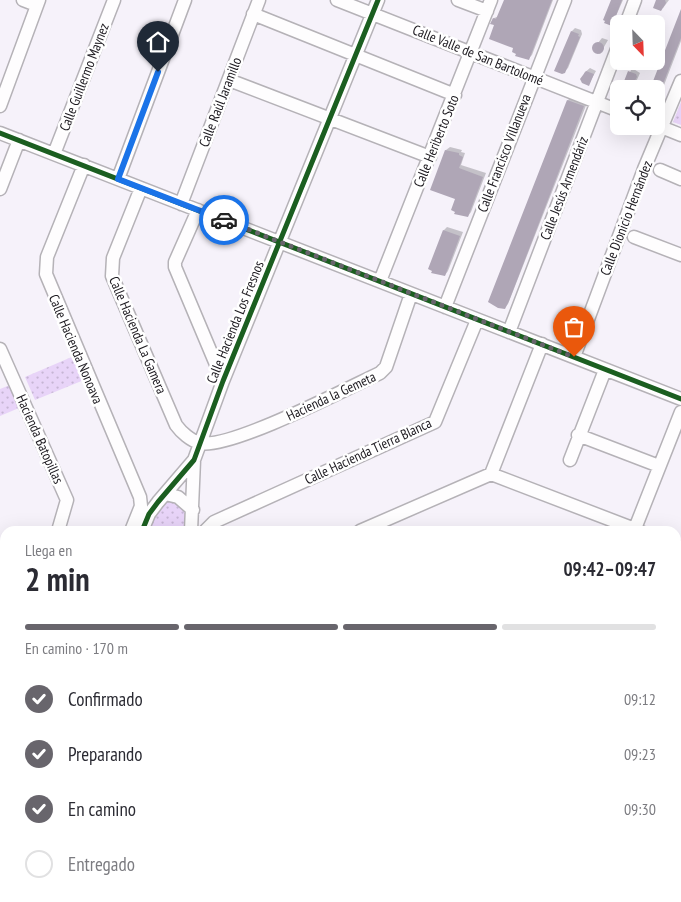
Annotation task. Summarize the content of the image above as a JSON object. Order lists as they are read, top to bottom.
{
  "streets": {
    "street": [
      "Calle Valle de San Bartolomé",
      "Calle Guillermo Maynez",
      "Calle Raúl Jaramillo",
      "Calle Heriberto Soto",
      "Calle Francisco Villanueva",
      "Calle Jesús Armendáriz",
      "Calle Dionicio Hernández",
      "Calle Hacienda Los Fresnos",
      "Calle Hacienda La Gamera",
      "Calle Hacienda Nonoava",
      "Hacienda la Gemeta",
      "Hacienda Batopillas",
      "Calle Hacienda Tierra Blanca"
    ]
  },
  "crossings": [
    ["Calle Valle de San Bartolomé", "Calle Heriberto Soto"],
    ["Calle Valle de San Bartolomé", "Calle Francisco Villanueva"],
    ["Calle Valle de San Bartolomé", "Calle Jesús Armendáriz"],
    ["Calle Valle de San Bartolomé", "Calle Hacienda Los Fresnos"],
    ["Calle Hacienda Los Fresnos", "Calle Hacienda La Gamera"],
    ["Calle Hacienda Los Fresnos", "Hacienda la Gemeta"],
    ["Calle Hacienda La Gamera", "Hacienda la Gemeta"]
  ],
  "north": "bottom right",
  "page": {
    "heading": ["2 min", "Llega en", "09:42–09:47"],
    "bar": "En camino · 170 m",
    "list": [
      ["Confirmado", "09:12"],
      ["Preparando", "09:23"],
      ["En camino", "09:30"],
      "Entregado"
    ]
  }
}
